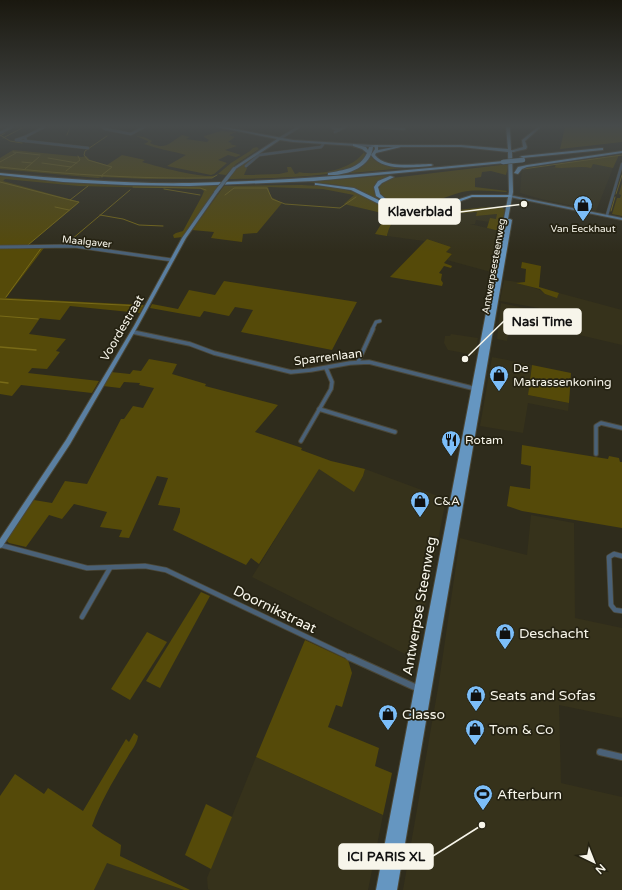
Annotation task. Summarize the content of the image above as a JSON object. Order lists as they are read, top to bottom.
{
  "streets": {
    "main road": ["Antwerpsesteenweg", "Antwerpse Steenweg"],
    "street": [
      "Maalgaver",
      "Voordestraat",
      "Sparrenlaan",
      "Doornikstraat"
    ]
  },
  "crossings": [
    ["Maalgaver", "Voordestraat"],
    ["Antwerpsesteenweg", "Antwerpse Steenweg"],
    ["Voordestraat", "Sparrenlaan"],
    ["Voordestraat", "Doornikstraat"],
    ["Sparrenlaan", "Antwerpse Steenweg"],
    ["Antwerpse Steenweg", "Doornikstraat"]
  ],
  "places": {
    "other": ["Klaverblad", "Nasi Time", "ICI PARIS XL"],
    "shop": [
      "Van Eeckhaut",
      "De Matrassenkoning",
      "C&A",
      "Deschacht",
      "Seats and Sofas",
      "Classo",
      "Tom & Co"
    ],
    "restaurant": ["Rotam"],
    "sports": ["Afterburn"]
  },
  "north": "bottom right"
}
